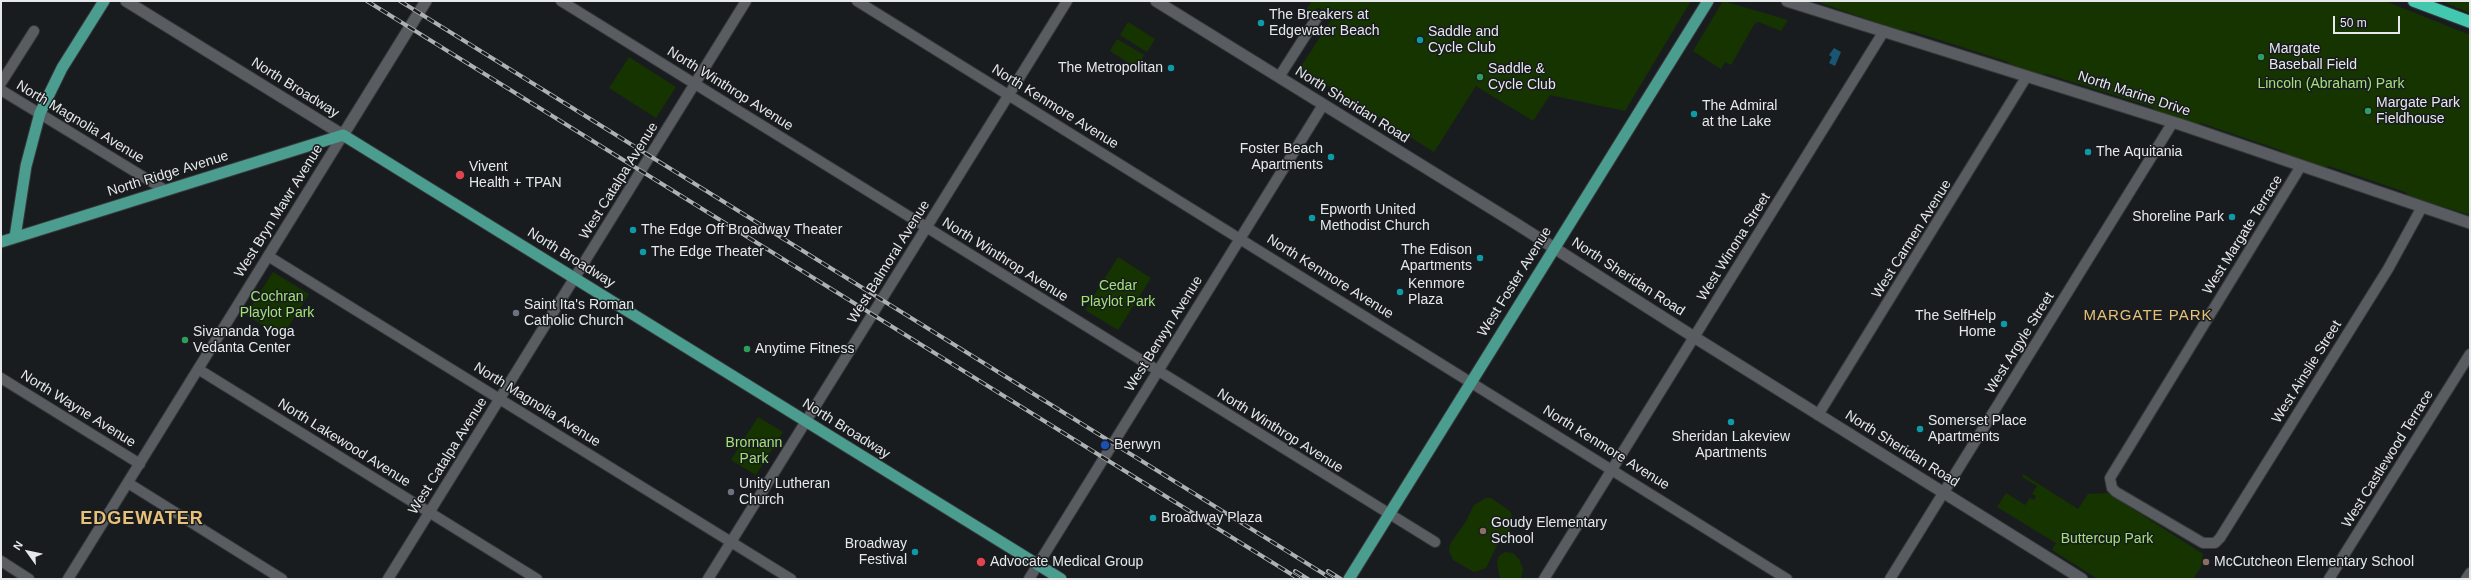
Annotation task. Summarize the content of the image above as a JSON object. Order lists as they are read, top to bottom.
{
  "streets": {
    "main road": [
      "North Broadway",
      "North Marine Drive",
      "North Sheridan Road",
      "North Ridge Avenue",
      "West Bryn Mawr Avenue",
      "West Foster Avenue"
    ],
    "street": [
      "North Winthrop Avenue",
      "North Kenmore Avenue",
      "North Magnolia Avenue",
      "West Catalpa Avenue",
      "West Margate Terrace",
      "West Carmen Avenue",
      "West Winona Street",
      "West Balmoral Avenue",
      "West Berwyn Avenue",
      "West Argyle Street",
      "West Ainslie Street",
      "North Wayne Avenue",
      "North Lakewood Avenue",
      "West Castlewood Terrace"
    ]
  },
  "crossings": [
    ["North Broadway", "North Ridge Avenue"],
    ["North Broadway", "West Catalpa Avenue"],
    ["North Broadway", "West Bryn Mawr Avenue"],
    ["North Broadway", "West Balmoral Avenue"],
    ["North Broadway", "West Berwyn Avenue"],
    ["North Winthrop Avenue", "West Catalpa Avenue"],
    ["North Winthrop Avenue", "West Balmoral Avenue"],
    ["North Winthrop Avenue", "West Foster Avenue"],
    ["North Winthrop Avenue", "West Berwyn Avenue"],
    ["North Marine Drive", "West Margate Terrace"],
    ["North Marine Drive", "West Carmen Avenue"],
    ["North Marine Drive", "West Winona Street"],
    ["North Marine Drive", "West Argyle Street"],
    ["North Marine Drive", "West Ainslie Street"],
    ["North Sheridan Road", "West Carmen Avenue"],
    ["North Sheridan Road", "West Winona Street"],
    ["North Sheridan Road", "West Foster Avenue"],
    ["North Sheridan Road", "West Berwyn Avenue"],
    ["North Sheridan Road", "West Argyle Street"],
    ["North Kenmore Avenue", "West Winona Street"],
    ["North Kenmore Avenue", "West Balmoral Avenue"],
    ["North Kenmore Avenue", "West Foster Avenue"],
    ["North Kenmore Avenue", "West Berwyn Avenue"],
    ["North Magnolia Avenue", "North Ridge Avenue"],
    ["North Magnolia Avenue", "West Catalpa Avenue"],
    ["North Magnolia Avenue", "West Bryn Mawr Avenue"],
    ["North Magnolia Avenue", "West Balmoral Avenue"],
    ["North Ridge Avenue", "West Bryn Mawr Avenue"],
    ["West Catalpa Avenue", "North Lakewood Avenue"],
    ["West Bryn Mawr Avenue", "North Wayne Avenue"],
    ["West Bryn Mawr Avenue", "North Lakewood Avenue"],
    ["West Margate Terrace", "West Ainslie Street"]
  ],
  "districts": ["MARGATE PARK", "EDGEWATER"],
  "parks": [
    "Lincoln (Abraham) Park",
    "Cedar Playlot Park",
    "Cochran Playlot Park",
    "Bromann Park",
    "Buttercup Park"
  ],
  "places": [
    "The Breakers at Edgewater Beach",
    "Saddle and Cycle Club",
    "Margate Baseball Field",
    "The Metropolitan",
    "Saddle & Cycle Club",
    "Margate Park Fieldhouse",
    "The Admiral at the Lake",
    "The Aquitania",
    "Foster Beach Apartments",
    "Vivent Health + TPAN",
    "Shoreline Park",
    "Epworth United Methodist Church",
    "The Edge Off Broadway Theater",
    "The Edge Theater",
    "The Edison Apartments",
    "Kenmore Plaza",
    "Saint Ita's Roman Catholic Church",
    "The SelfHelp Home",
    "Sivananda Yoga Vedanta Center",
    "Anytime Fitness",
    "Sheridan Lakeview Apartments",
    "Somerset Place Apartments",
    "Berwyn",
    "Unity Lutheran Church",
    "Broadway Plaza",
    "Goudy Elementary School",
    "Broadway Festival",
    "Advocate Medical Group",
    "McCutcheon Elementary School"
  ],
  "scale_bar": "50 m",
  "north": "top left"
}
